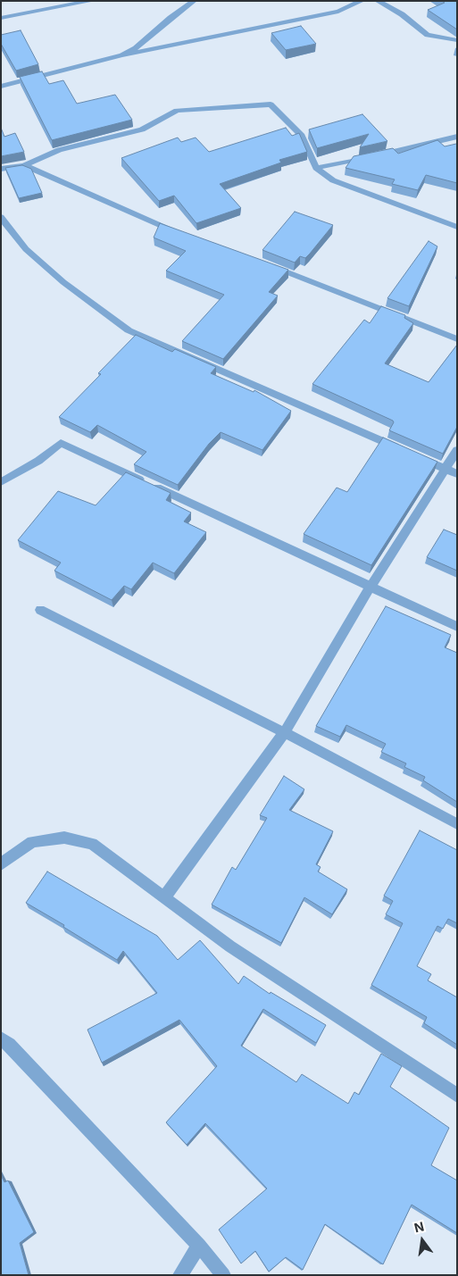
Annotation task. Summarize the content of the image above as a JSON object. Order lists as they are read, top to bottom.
{
  "north": "top"
}
